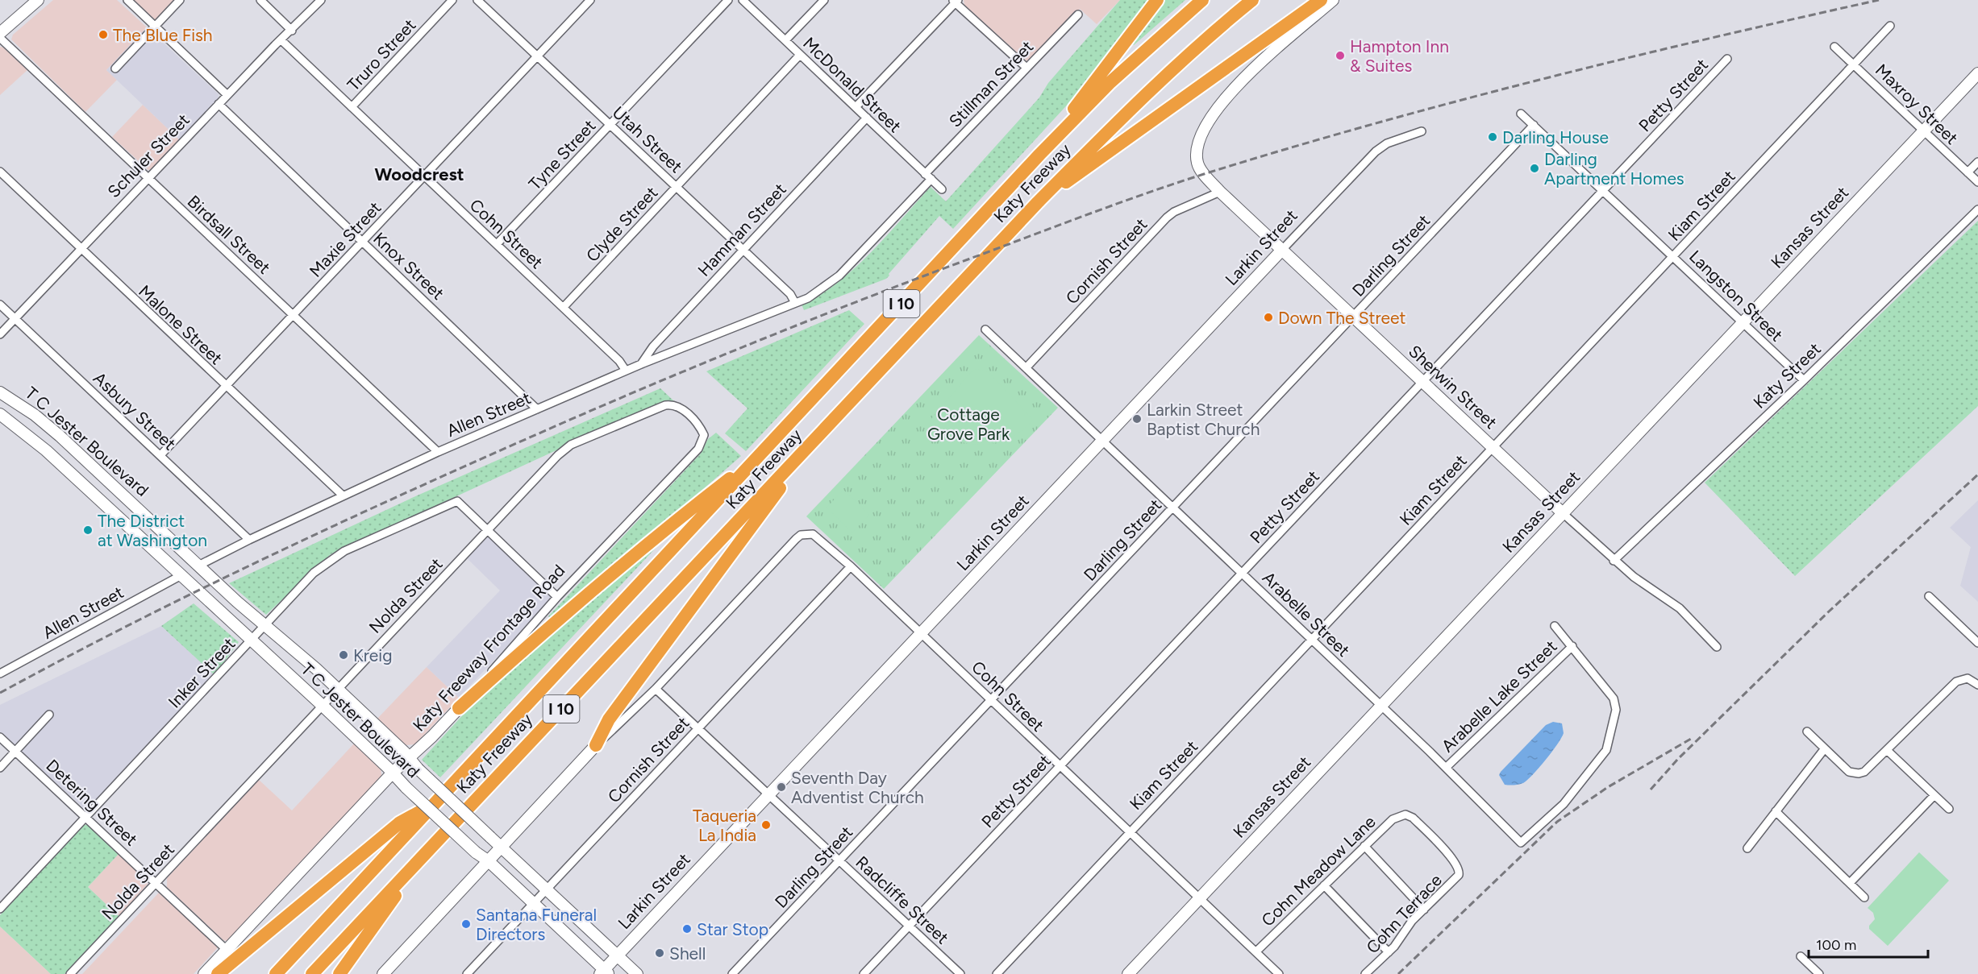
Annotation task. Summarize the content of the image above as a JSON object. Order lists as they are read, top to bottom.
{
  "streets": {
    "highway": ["Katy Freeway", "I 10"],
    "street": [
      "Truro Street",
      "Stillman Street",
      "McDonald Street",
      "Petty Street",
      "Maxroy Street",
      "Utah Street",
      "Tyne Street",
      "Schuler Street",
      "Kiam Street",
      "Clyde Street",
      "Kansas Street",
      "Hamman Street",
      "Cohn Street",
      "Birdsall Street",
      "Maxie Street",
      "Larkin Street",
      "Darling Street",
      "Cornish Street",
      "Knox Street",
      "Langston Street",
      "Malone Street",
      "Katy Street",
      "Sherwin Street",
      "Asbury Street",
      "Allen Street",
      "T C Jester Boulevard",
      "Nolda Street",
      "Arabelle Street",
      "Katy Freeway Frontage Road",
      "Inker Street",
      "Arabelle Lake Street",
      "Detering Street",
      "Cohn Meadow Lane",
      "Radcliffe Street",
      "Cohn Terrace"
    ]
  },
  "crossings": [
    ["Truro Street", "Cohn Street"],
    ["Stillman Street", "McDonald Street"],
    ["Stillman Street", "Utah Street"],
    ["Stillman Street", "Allen Street"],
    ["McDonald Street", "Clyde Street"],
    ["McDonald Street", "Hamman Street"],
    ["Petty Street", "Cohn Street"],
    ["Petty Street", "Langston Street"],
    ["Petty Street", "Sherwin Street"],
    ["Petty Street", "Arabelle Street"],
    ["Petty Street", "Radcliffe Street"],
    ["Maxroy Street", "Kiam Street"],
    ["Maxroy Street", "Kansas Street"],
    ["Utah Street", "Tyne Street"],
    ["Utah Street", "Clyde Street"],
    ["Utah Street", "Hamman Street"],
    ["Utah Street", "Maxie Street"],
    ["Utah Street", "Allen Street"],
    ["Tyne Street", "Cohn Street"],
    ["Schuler Street", "Cohn Street"],
    ["Schuler Street", "Birdsall Street"],
    ["Schuler Street", "Knox Street"],
    ["Schuler Street", "Malone Street"],
    ["Schuler Street", "Asbury Street"],
    ["Kiam Street", "Cohn Street"],
    ["Kiam Street", "Langston Street"],
    ["Kiam Street", "Sherwin Street"],
    ["Kiam Street", "Arabelle Street"],
    ["Clyde Street", "Cohn Street"],
    ["Kansas Street", "Cohn Street"],
    ["Kansas Street", "Langston Street"],
    ["Kansas Street", "Sherwin Street"],
    ["Kansas Street", "Arabelle Street"],
    ["Hamman Street", "Allen Street"],
    ["Cohn Street", "Maxie Street"],
    ["Cohn Street", "Larkin Street"],
    ["Cohn Street", "Darling Street"],
    ["Cohn Street", "Cornish Street"],
    ["Cohn Street", "Allen Street"],
    ["Cohn Street", "Cohn Meadow Lane"],
    ["Cohn Street", "Radcliffe Street"],
    ["Birdsall Street", "Maxie Street"],
    ["Birdsall Street", "Allen Street"],
    ["Maxie Street", "Knox Street"],
    ["Maxie Street", "Malone Street"],
    ["Maxie Street", "Asbury Street"],
    ["Larkin Street", "Sherwin Street"],
    ["Larkin Street", "T C Jester Boulevard"],
    ["Larkin Street", "Arabelle Street"],
    ["Larkin Street", "Radcliffe Street"],
    ["Darling Street", "Langston Street"],
    ["Darling Street", "Sherwin Street"],
    ["Darling Street", "Arabelle Street"],
    ["Darling Street", "Radcliffe Street"],
    ["Cornish Street", "Sherwin Street"],
    ["Cornish Street", "T C Jester Boulevard"],
    ["Cornish Street", "Arabelle Street"],
    ["Cornish Street", "Radcliffe Street"],
    ["Knox Street", "Allen Street"],
    ["Langston Street", "Katy Street"],
    ["Malone Street", "Allen Street"],
    ["Katy Street", "Sherwin Street"],
    ["Asbury Street", "Allen Street"],
    ["Allen Street", "T C Jester Boulevard"],
    ["T C Jester Boulevard", "Nolda Street"],
    ["T C Jester Boulevard", "Katy Freeway Frontage Road"],
    ["T C Jester Boulevard", "Inker Street"],
    ["Nolda Street", "Katy Freeway Frontage Road"],
    ["Nolda Street", "Inker Street"],
    ["Nolda Street", "Detering Street"],
    ["Arabelle Street", "Arabelle Lake Street"],
    ["Katy Freeway Frontage Road", "Detering Street"],
    ["Inker Street", "Detering Street"],
    ["Cohn Meadow Lane", "Cohn Terrace"]
  ],
  "districts": ["Woodcrest"],
  "parks": ["Cottage Grove Park"],
  "places": [
    "The Blue Fish",
    "Hampton Inn & Suites",
    "Darling House",
    "Darling Apartment Homes",
    "Down The Street",
    "Larkin Street Baptist Church",
    "The District at Washington",
    "Kreig",
    "Seventh Day Adventist Church",
    "Taqueria La India",
    "Santana Funeral Directors",
    "Star Stop",
    "Shell"
  ],
  "scale_bar": "100 m"
}
